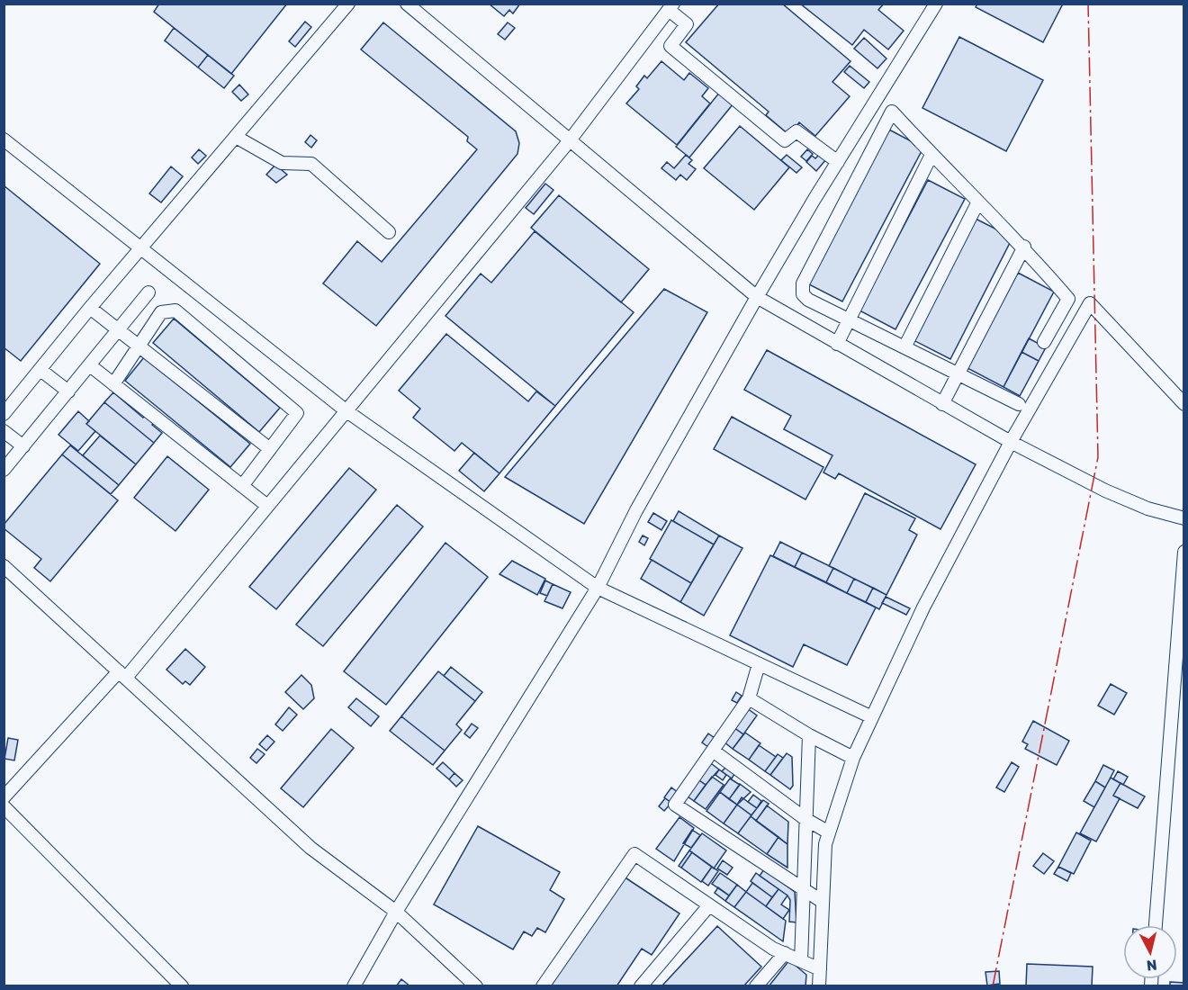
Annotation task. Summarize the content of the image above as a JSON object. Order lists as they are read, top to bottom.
{
  "north": "bottom"
}
